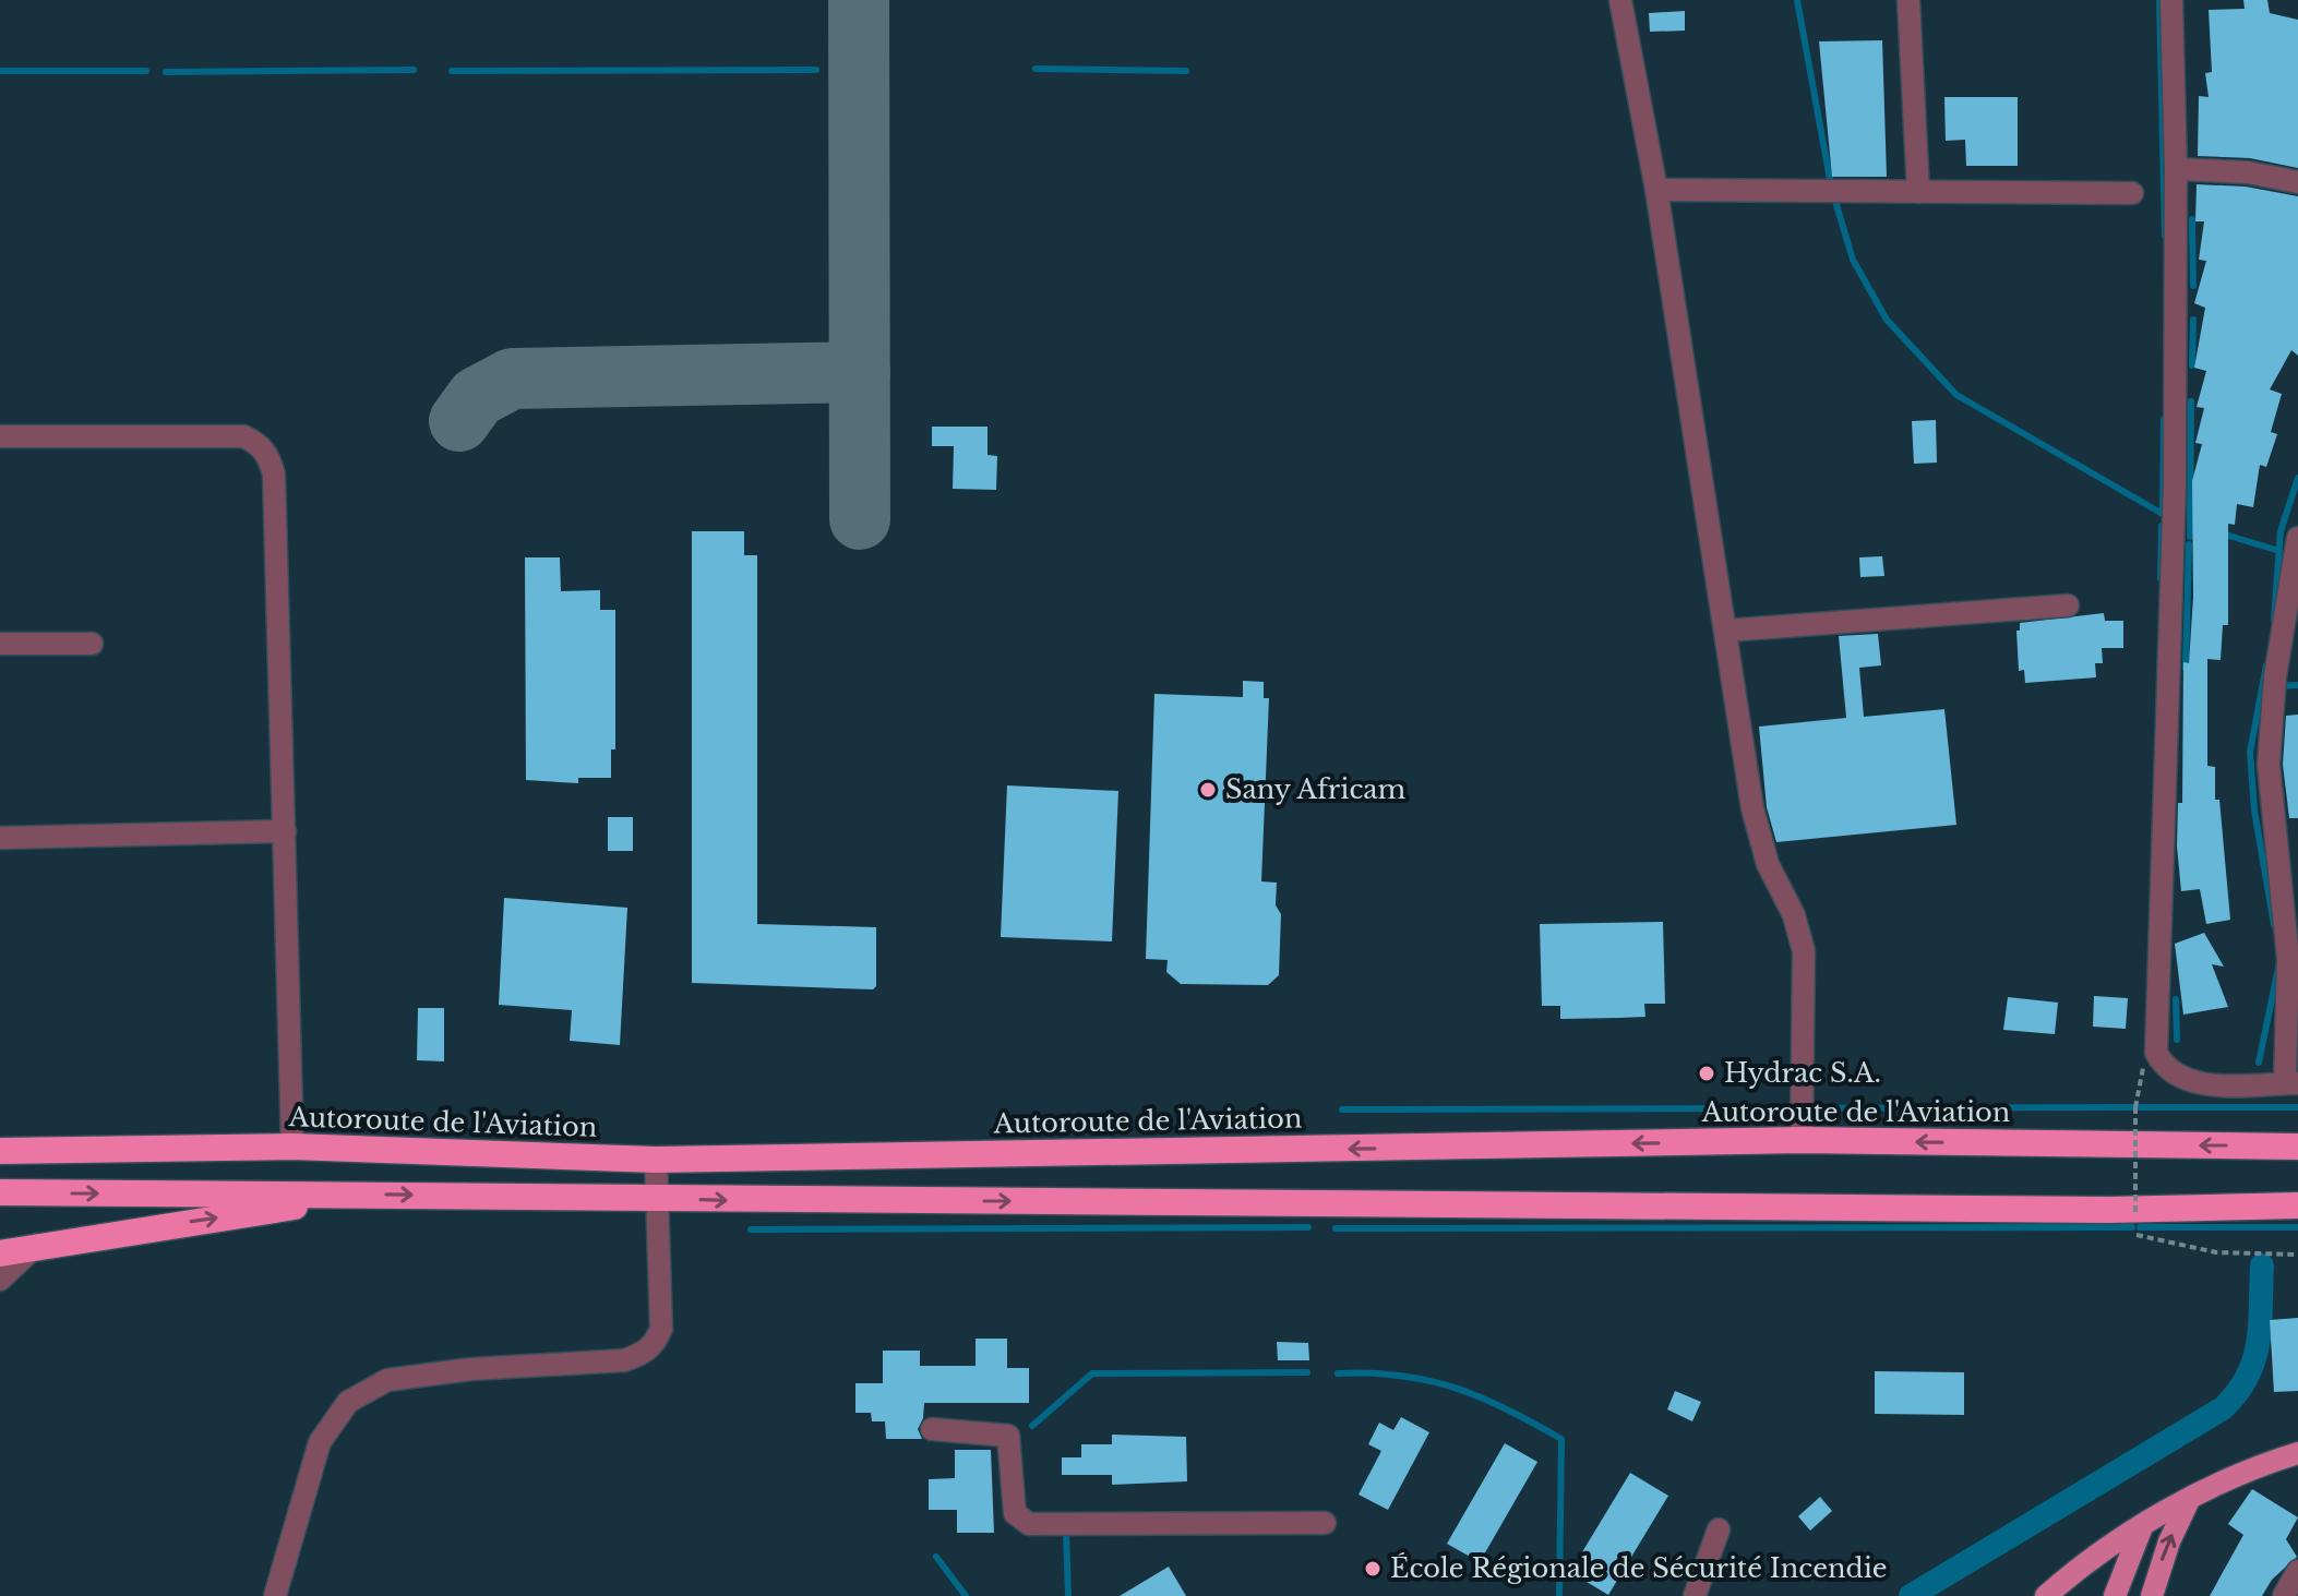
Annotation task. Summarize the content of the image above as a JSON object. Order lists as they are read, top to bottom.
{
  "streets": {
    "highway": ["Autoroute de l'Aviation"]
  },
  "places": ["Sany Africam", "Hydrac S.A.", "École Régionale de Sécurité Incendie"]
}
